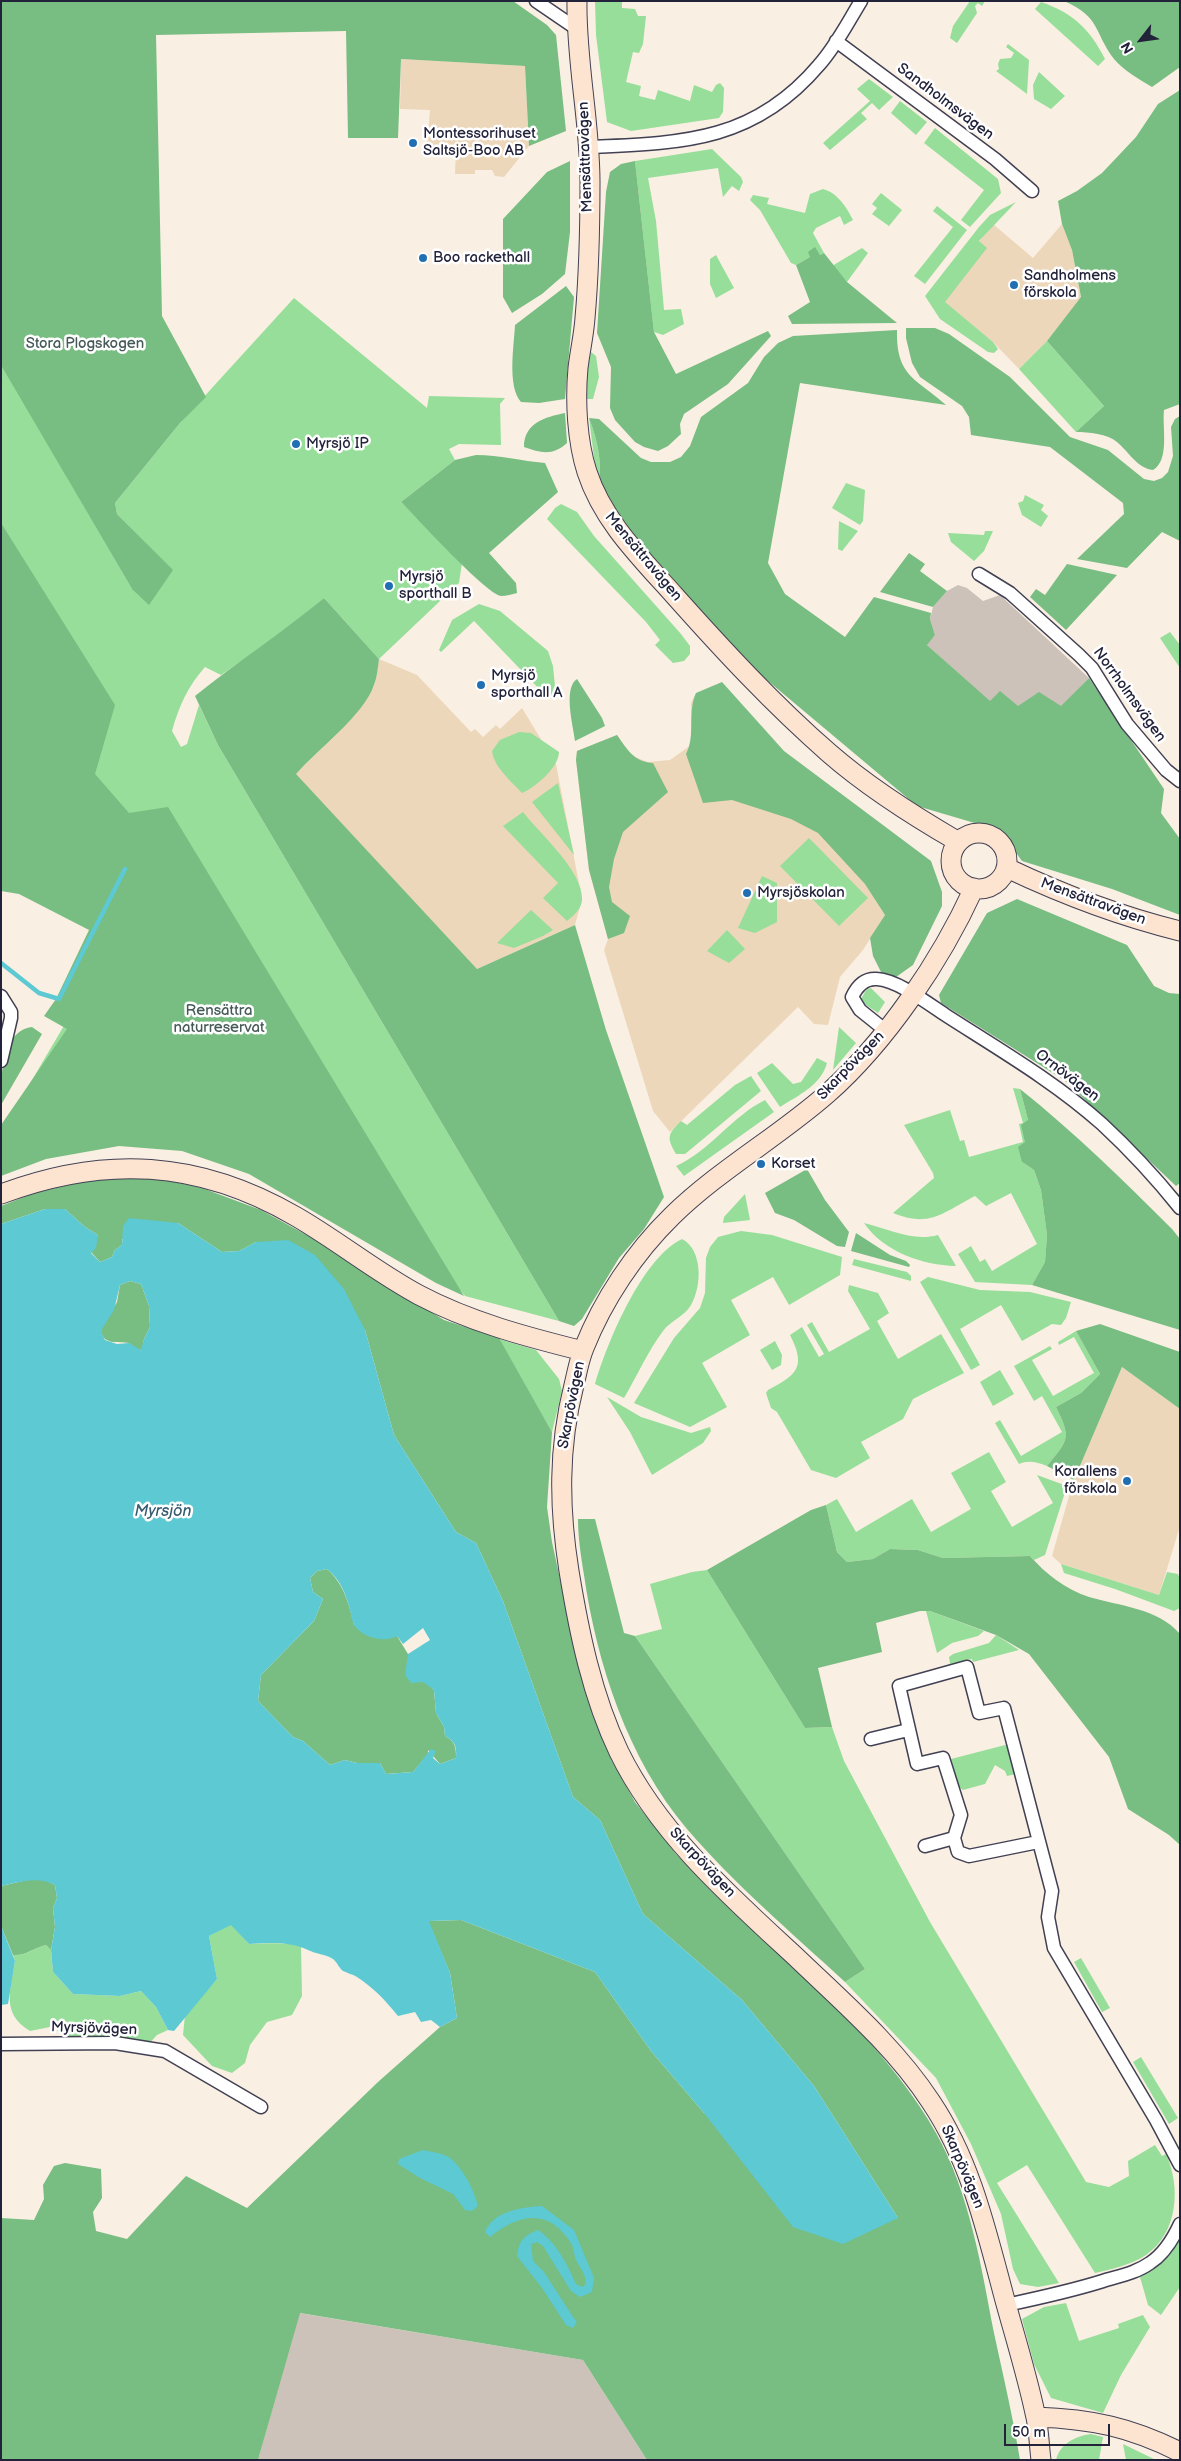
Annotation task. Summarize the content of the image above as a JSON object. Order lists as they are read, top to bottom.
{
  "streets": {
    "street": [
      "Sandholmsvägen",
      "Mensättravägen",
      "Norrholmsvägen",
      "Skarpövägen",
      "Ornövägen",
      "Myrsjövägen"
    ]
  },
  "crossings": [
    ["Mensättravägen", "Skarpövägen"],
    ["Skarpövägen", "Ornövägen"]
  ],
  "water": ["Myrsjön"],
  "parks": ["Stora Plogskogen", "Rensättra naturreservat"],
  "places": [
    "Montessorihuset Saltsjö-Boo AB",
    "Boo rackethall",
    "Sandholmens förskola",
    "Myrsjö IP",
    "Myrsjö sporthall B",
    "Myrsjö sporthall A",
    "Myrsjöskolan",
    "Korset",
    "Korallens förskola"
  ],
  "scale_bar": "50 m",
  "north": "bottom left"
}
